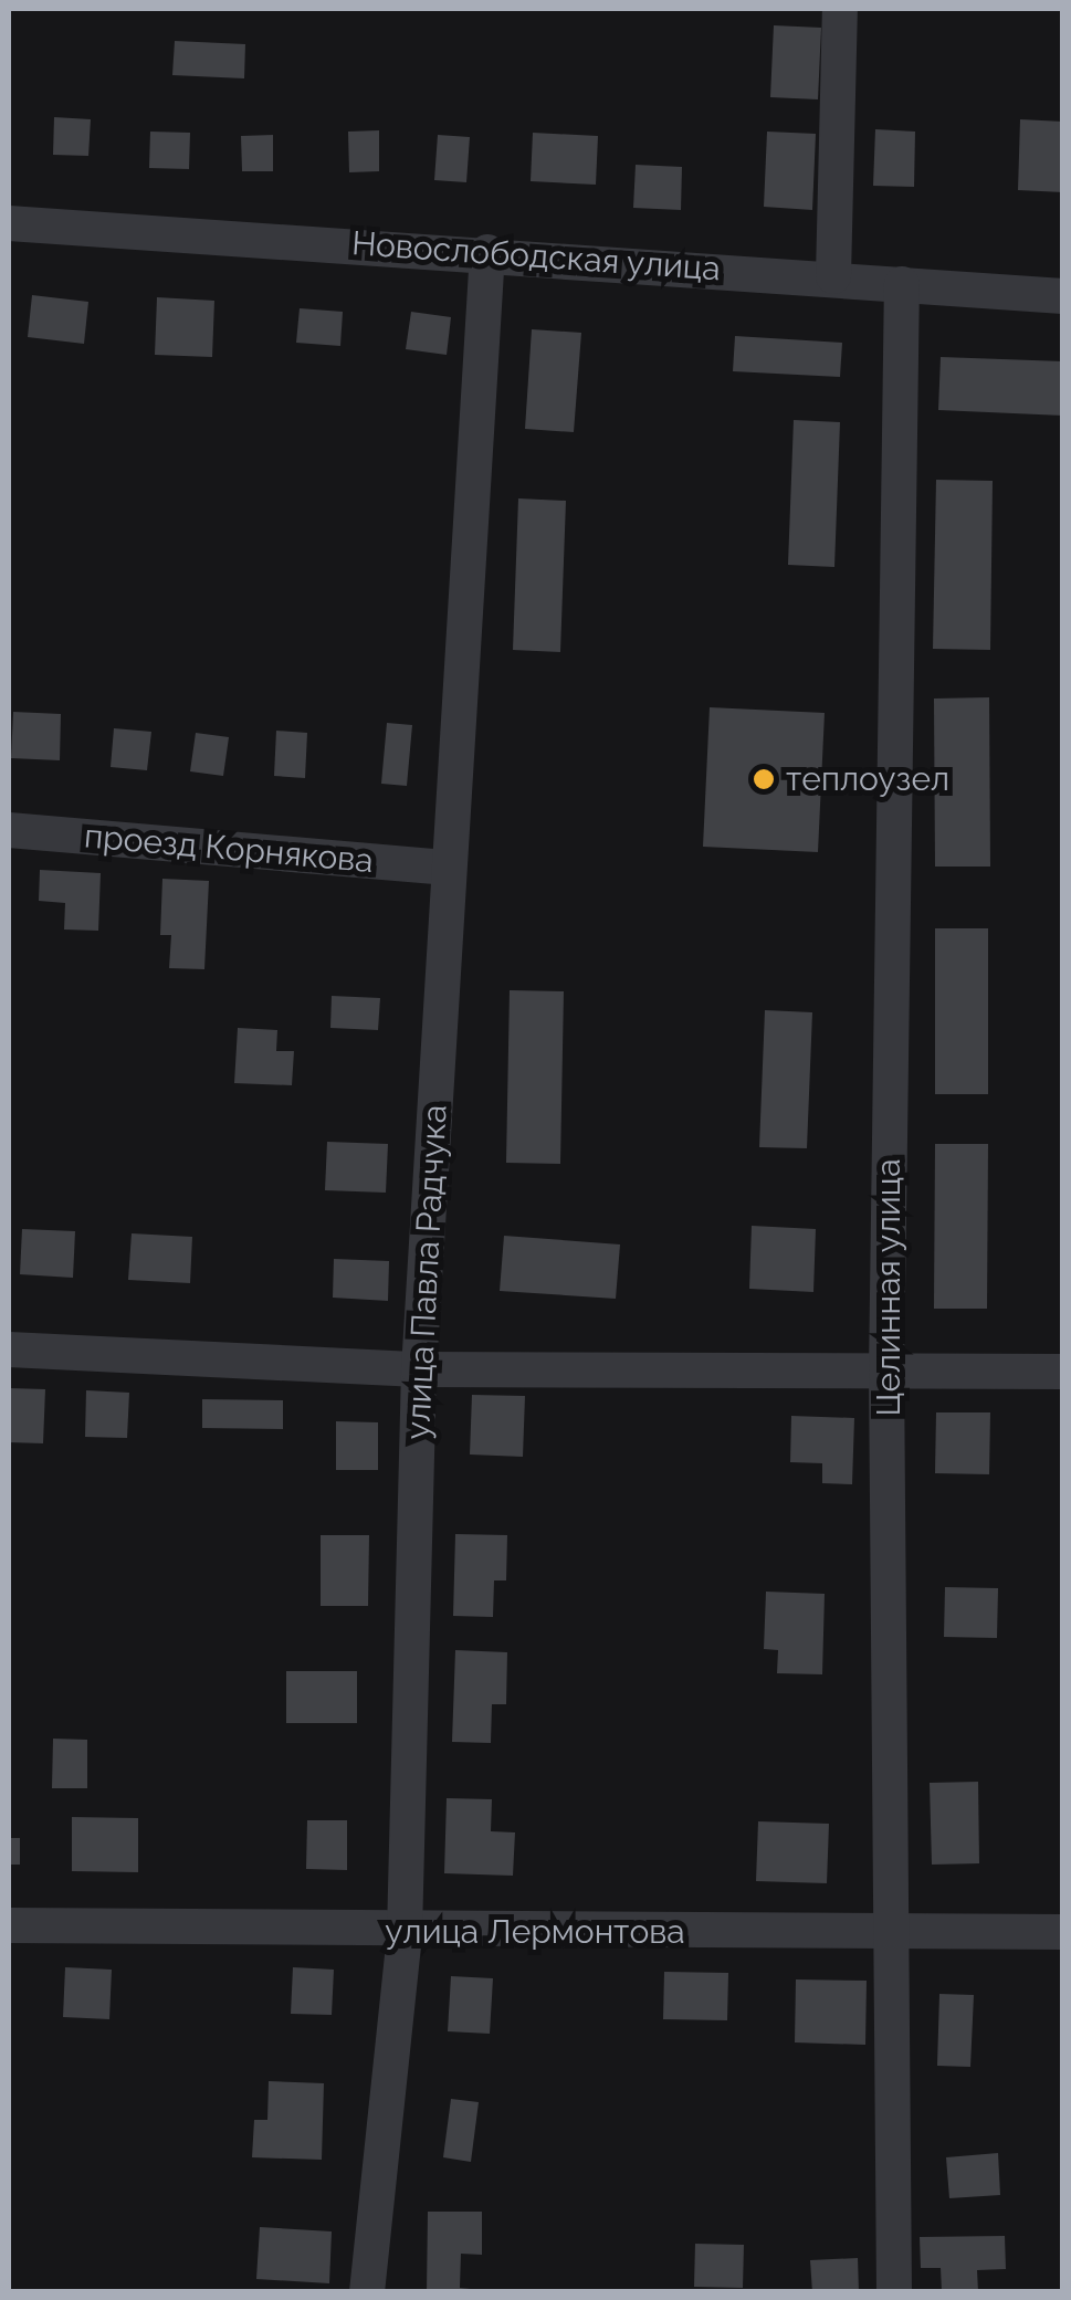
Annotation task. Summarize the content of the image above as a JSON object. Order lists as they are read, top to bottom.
{
  "streets": {
    "street": [
      "Новослободская улица",
      "проезд Корнякова",
      "улица Павла Радчука",
      "Целинная улица",
      "улица Лермонтова"
    ]
  },
  "crossings": [
    ["Новослободская улица", "улица Павла Радчука"],
    ["Новослободская улица", "Целинная улица"],
    ["проезд Корнякова", "улица Павла Радчука"],
    ["улица Павла Радчука", "улица Лермонтова"],
    ["Целинная улица", "улица Лермонтова"]
  ],
  "places": ["теплоузел"]
}
